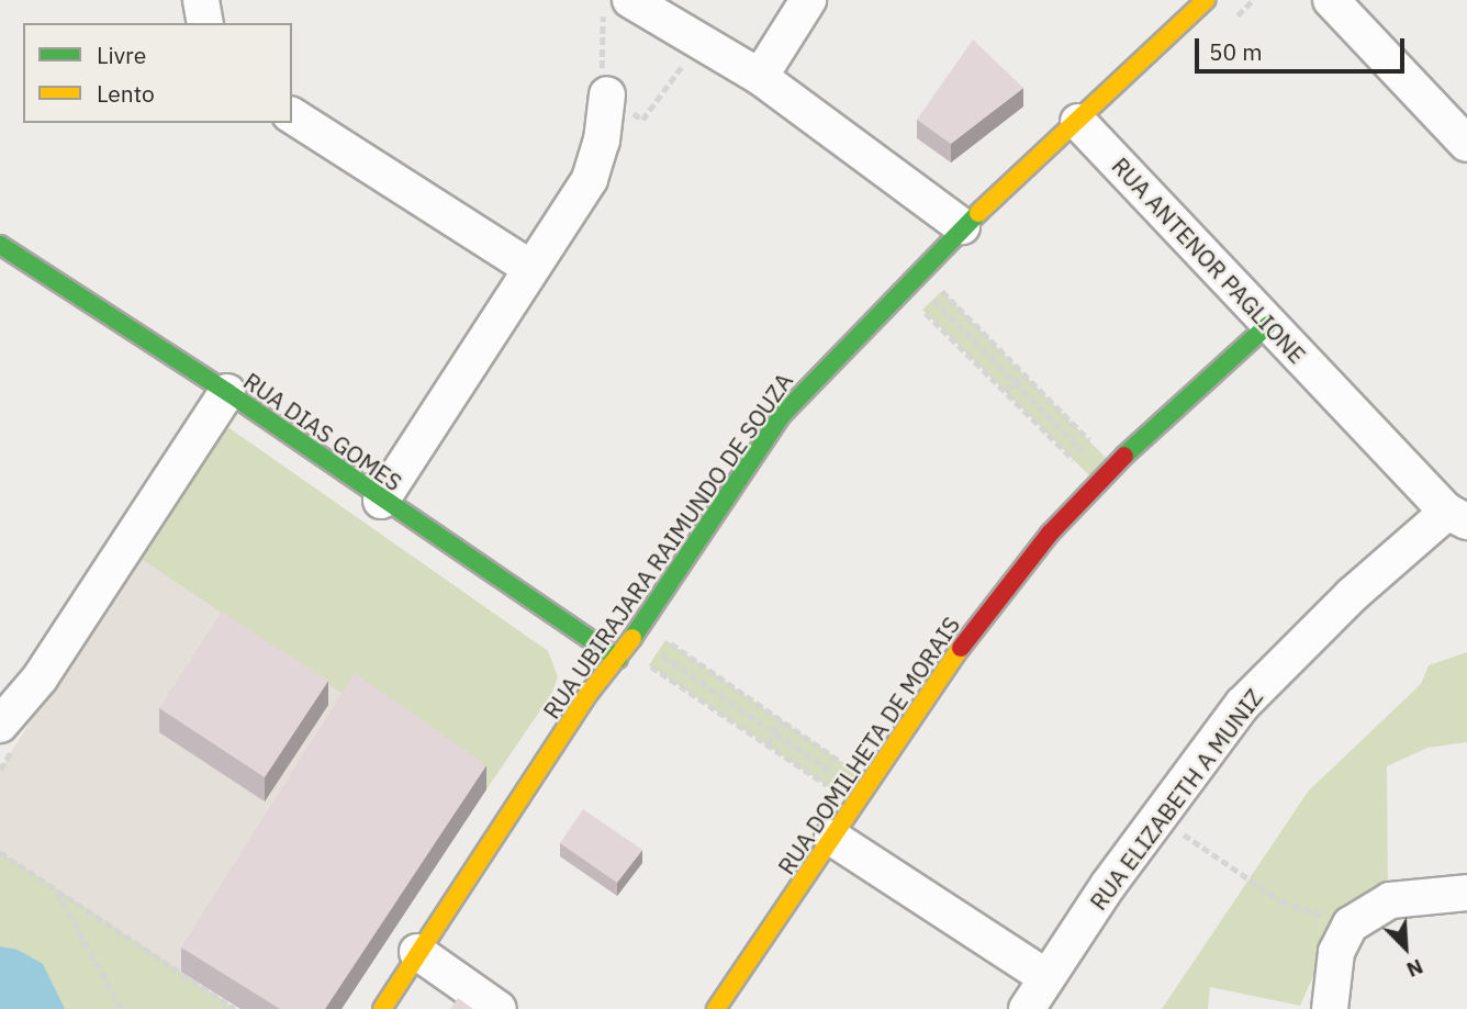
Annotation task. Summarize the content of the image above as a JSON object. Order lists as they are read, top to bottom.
{
  "streets": {
    "street": [
      "RUA ANTENOR PAGLIONE",
      "RUA DIAS GOMES",
      "RUA UBIRAJARA RAIMUNDO DE SOUZA",
      "RUA DOMILHETA DE MORAIS",
      "RUA ELIZABETH A MUNIZ"
    ]
  },
  "crossings": [
    ["RUA ANTENOR PAGLIONE", "RUA UBIRAJARA RAIMUNDO DE SOUZA"],
    ["RUA ANTENOR PAGLIONE", "RUA DOMILHETA DE MORAIS"],
    ["RUA ANTENOR PAGLIONE", "RUA ELIZABETH A MUNIZ"],
    ["RUA DIAS GOMES", "RUA UBIRAJARA RAIMUNDO DE SOUZA"]
  ],
  "legend": ["Livre", "Lento"],
  "scale_bar": "50 m",
  "north": "bottom right"
}
